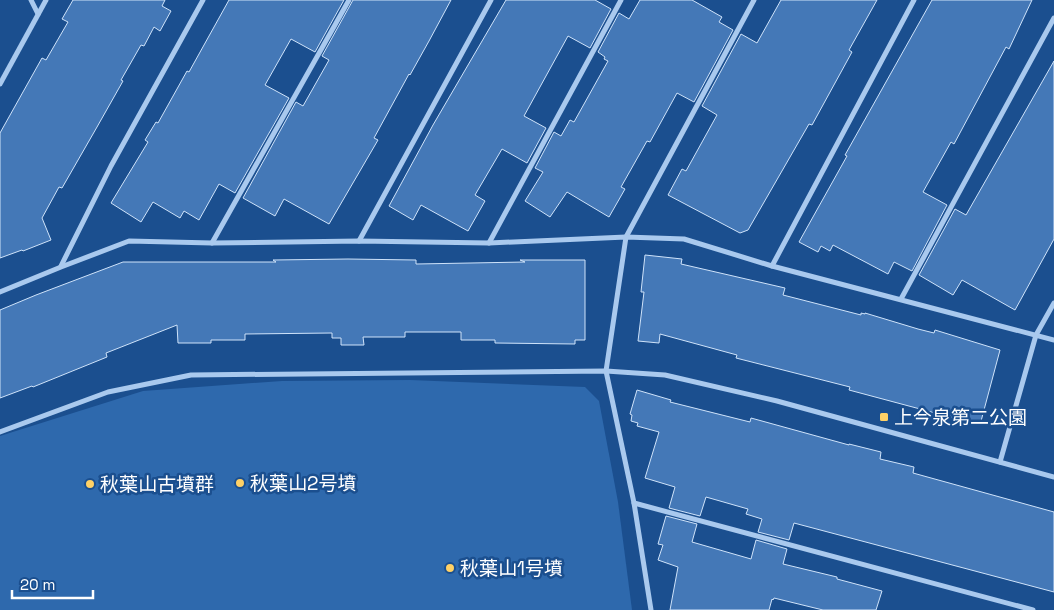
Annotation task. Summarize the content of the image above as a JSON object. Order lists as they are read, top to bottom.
{
  "places": {
    "transit": ["上今泉第二公園"],
    "other": ["秋葉山2号墳", "秋葉山古墳群", "秋葉山1号墳"]
  },
  "scale_bar": "20 m"
}
